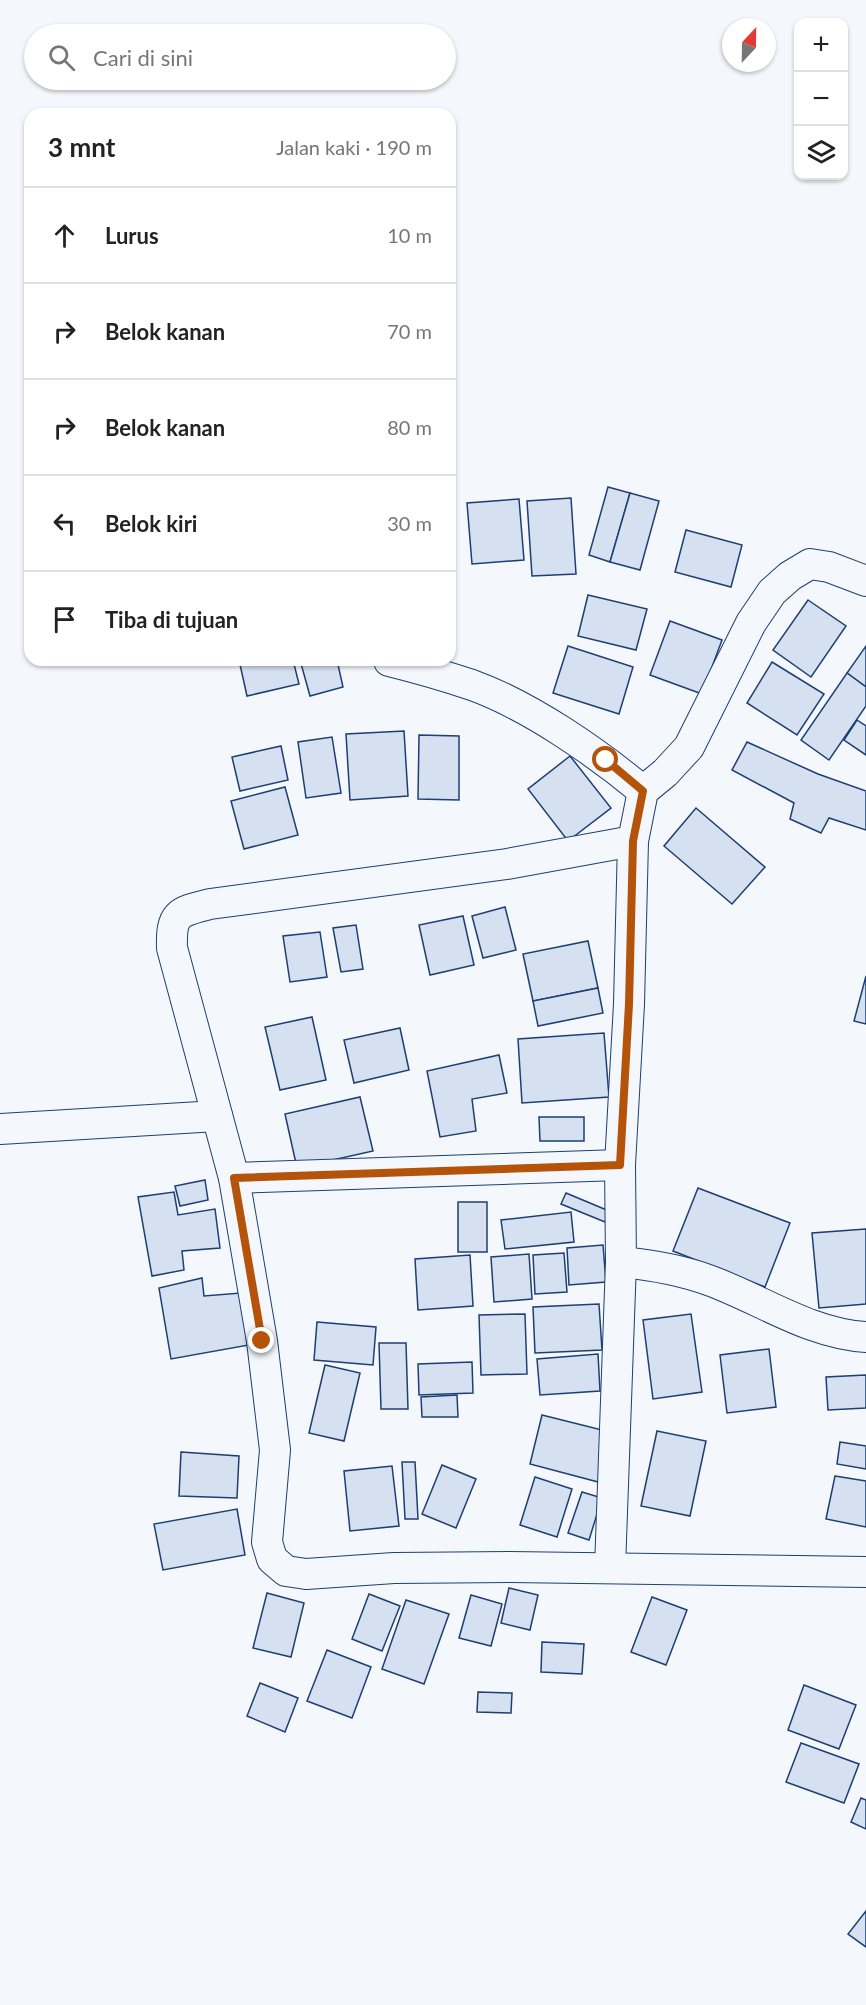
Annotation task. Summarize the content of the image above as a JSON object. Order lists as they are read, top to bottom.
{
  "north": "top",
  "page": {
    "map_buttons": ["+", "−"],
    "search": "Cari di sini",
    "heading": ["3 mnt", "Jalan kaki · 190 m"],
    "list": [
      ["Lurus", "10 m"],
      ["Belok kanan", "70 m"],
      ["Belok kanan", "80 m"],
      ["Belok kiri", "30 m"],
      "Tiba di tujuan"
    ]
  }
}
